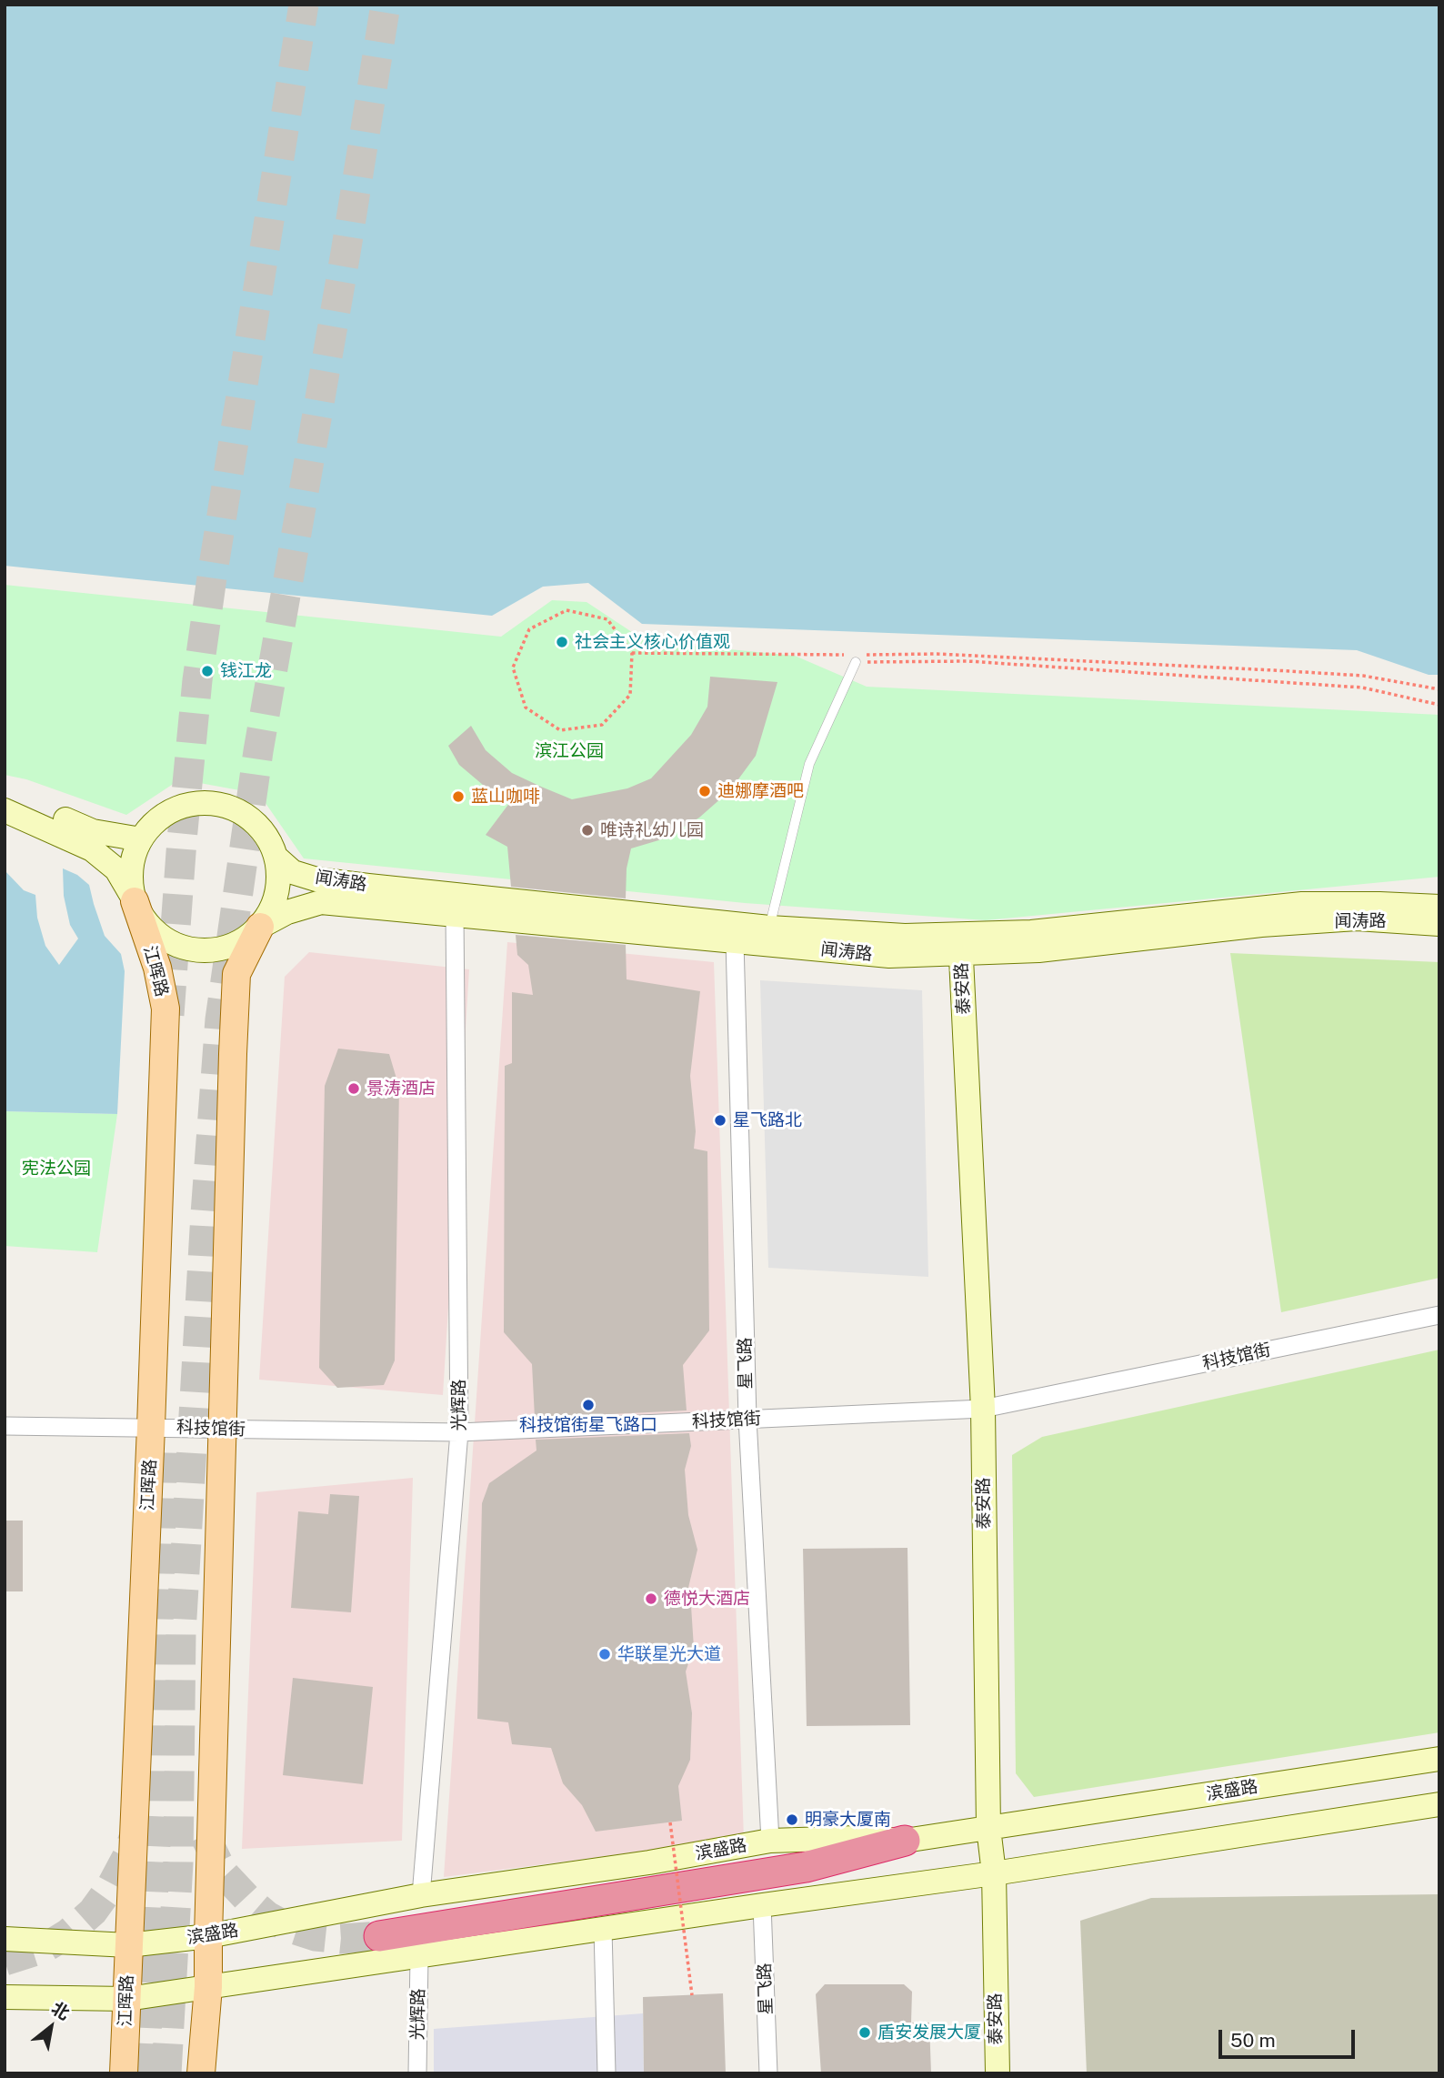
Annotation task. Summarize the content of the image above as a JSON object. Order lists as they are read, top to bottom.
{
  "streets": {
    "main road": [
      "闻涛路",
      "江晖路",
      "泰安路",
      "滨盛路"
    ],
    "street": ["科技馆街", "星飞路", "光辉路"]
  },
  "crossings": [
    ["闻涛路", "江晖路"],
    ["闻涛路", "泰安路"],
    ["闻涛路", "星飞路"],
    ["闻涛路", "光辉路"],
    ["江晖路", "科技馆街"],
    ["江晖路", "滨盛路"],
    ["泰安路", "科技馆街"],
    ["泰安路", "滨盛路"],
    ["科技馆街", "星飞路"],
    ["科技馆街", "光辉路"],
    ["星飞路", "滨盛路"],
    ["光辉路", "滨盛路"]
  ],
  "parks": ["滨江公园", "宪法公园"],
  "places": [
    "社会主义核心价值观",
    "钱江龙",
    "迪娜摩酒吧",
    "蓝山咖啡",
    "唯诗礼幼儿园",
    "景涛酒店",
    "星飞路北",
    "科技馆街星飞路口",
    "德悦大酒店",
    "华联星光大道",
    "明豪大厦南",
    "盾安发展大厦"
  ],
  "scale_bar": "50 m",
  "north": "top right"
}
